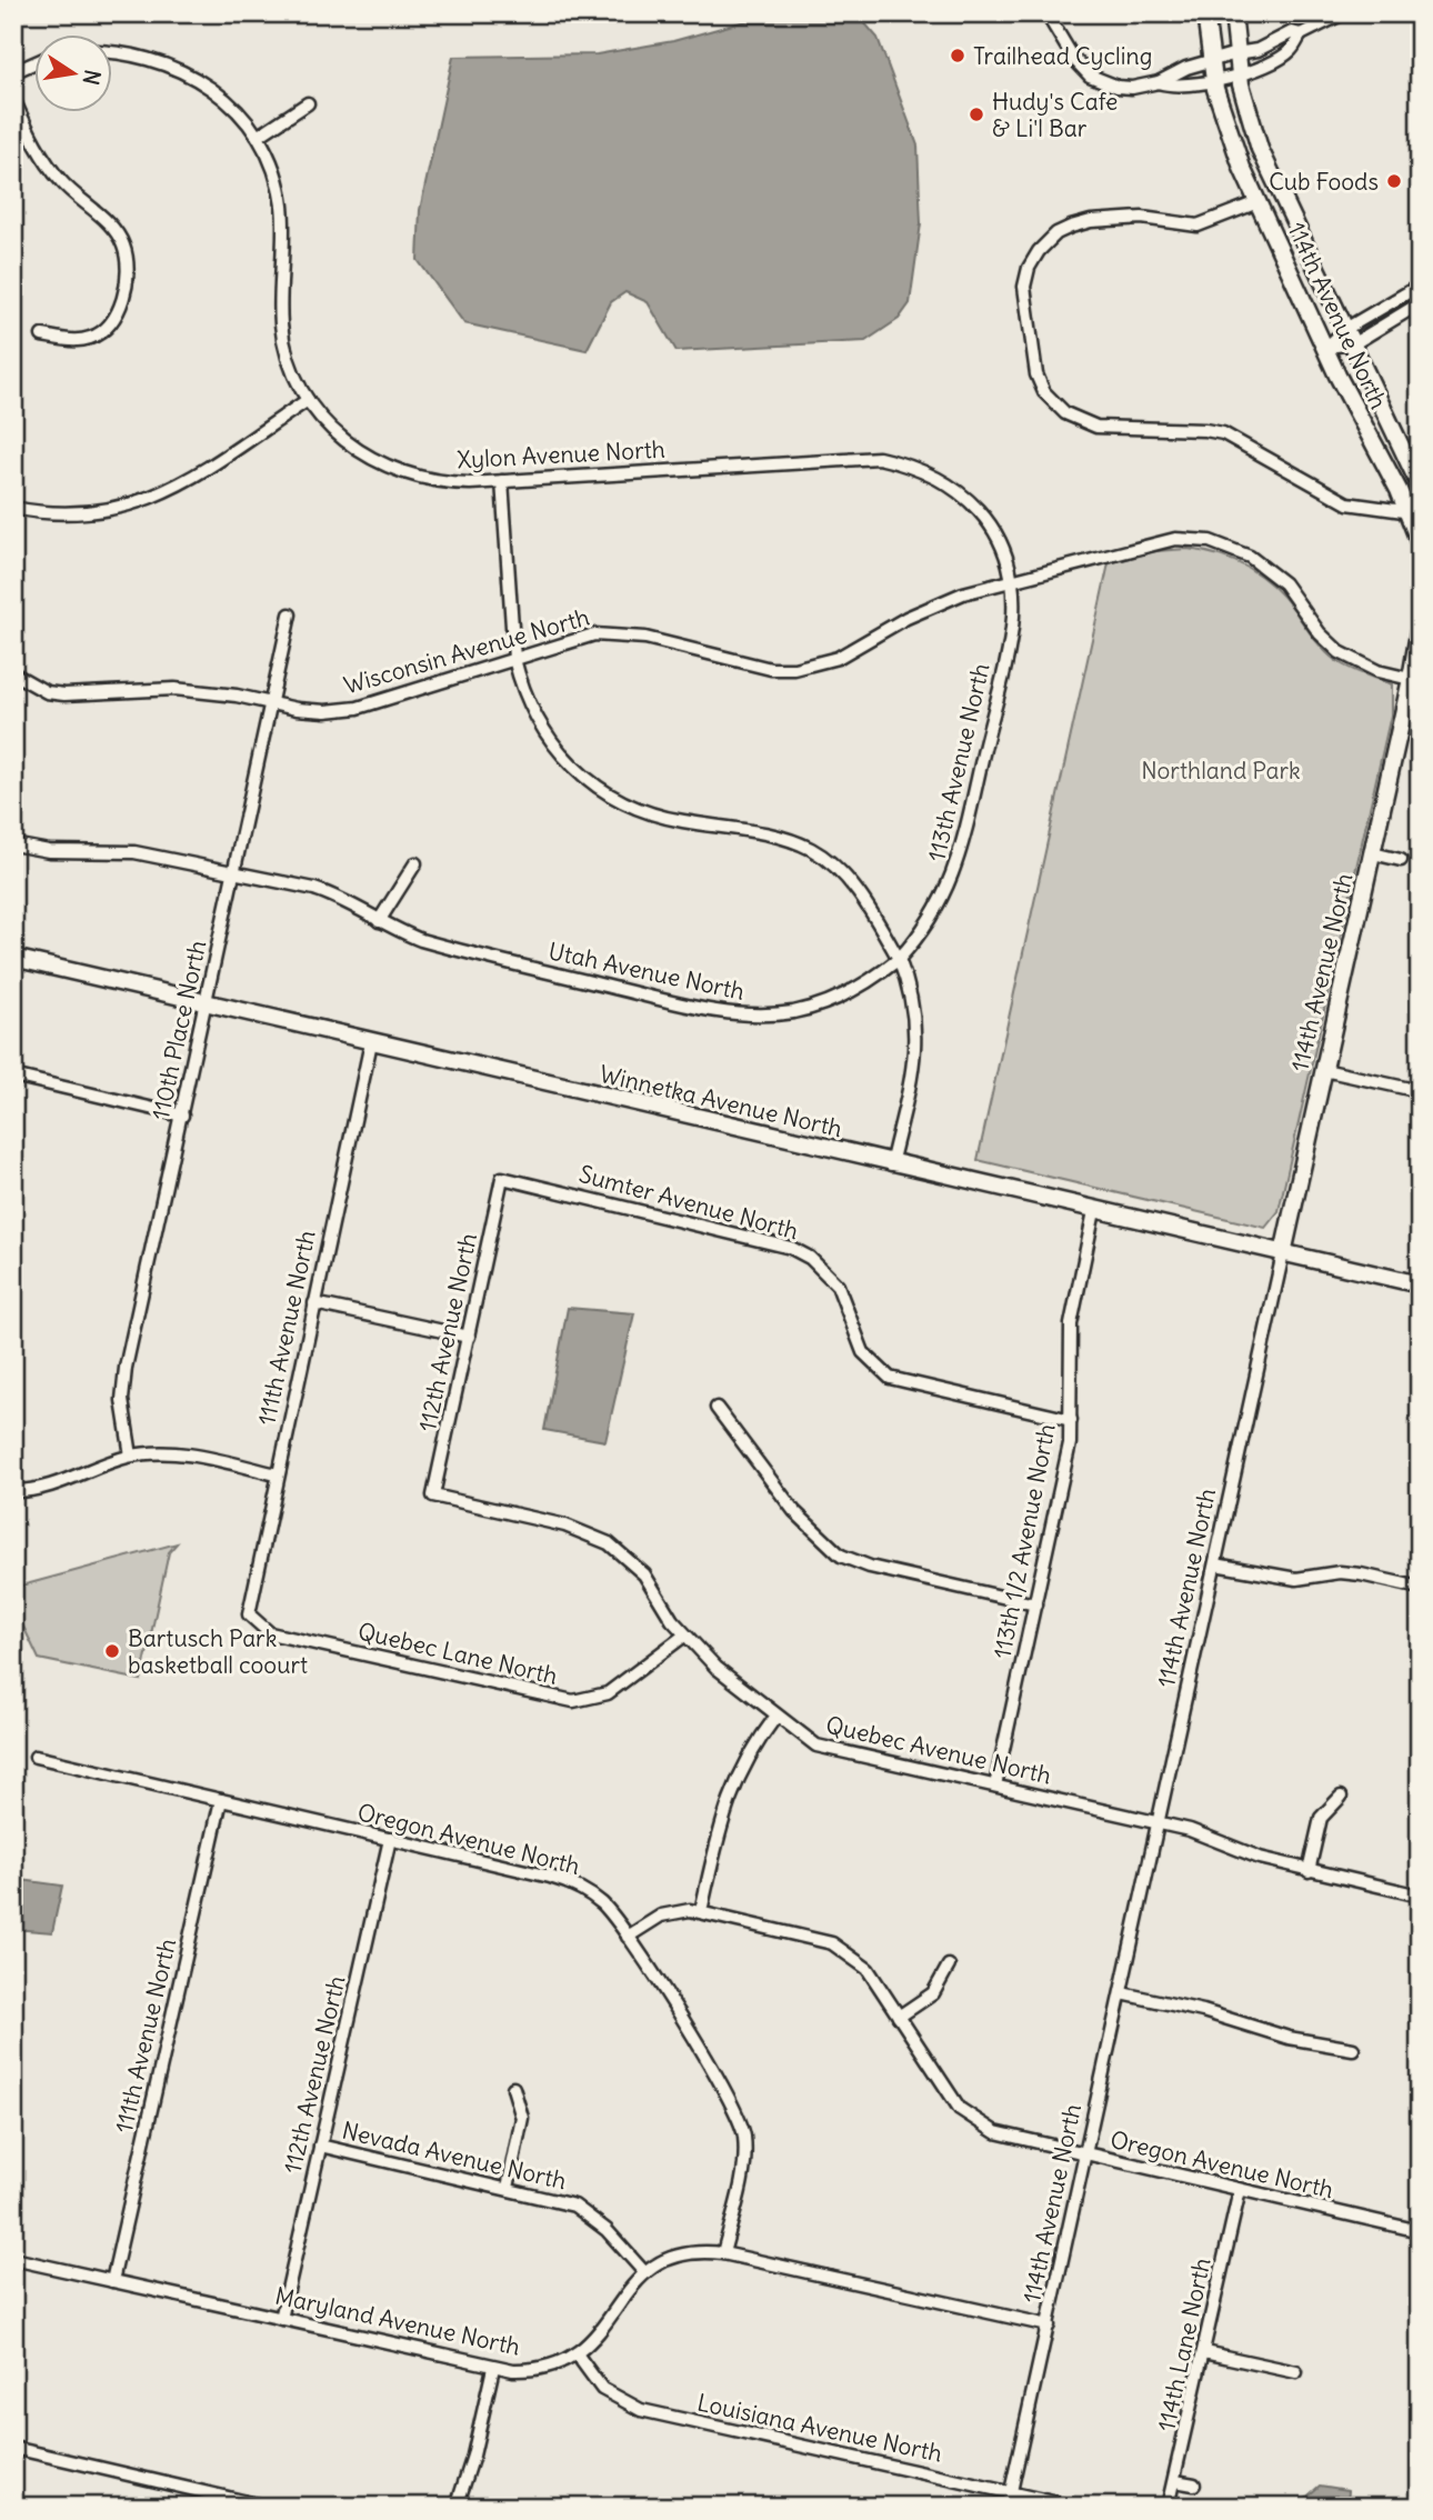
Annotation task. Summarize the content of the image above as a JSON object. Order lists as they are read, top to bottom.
{
  "streets": {
    "street": [
      "114th Avenue North",
      "Xylon Avenue North",
      "Wisconsin Avenue North",
      "113th Avenue North",
      "Utah Avenue North",
      "110th Place North",
      "Winnetka Avenue North",
      "Sumter Avenue North",
      "111th Avenue North",
      "112th Avenue North",
      "113th 1/2 Avenue North",
      "Quebec Lane North",
      "Quebec Avenue North",
      "Oregon Avenue North",
      "Nevada Avenue North",
      "Maryland Avenue North",
      "114th Lane North",
      "Louisiana Avenue North"
    ]
  },
  "crossings": [
    ["114th Avenue North", "Wisconsin Avenue North"],
    ["114th Avenue North", "Winnetka Avenue North"],
    ["114th Avenue North", "Quebec Avenue North"],
    ["114th Avenue North", "Oregon Avenue North"],
    ["114th Avenue North", "Maryland Avenue North"],
    ["114th Avenue North", "Louisiana Avenue North"],
    ["Xylon Avenue North", "Wisconsin Avenue North"],
    ["Xylon Avenue North", "113th Avenue North"],
    ["Wisconsin Avenue North", "113th Avenue North"],
    ["Wisconsin Avenue North", "110th Place North"],
    ["113th Avenue North", "Utah Avenue North"],
    ["Utah Avenue North", "110th Place North"],
    ["110th Place North", "Winnetka Avenue North"],
    ["Winnetka Avenue North", "111th Avenue North"],
    ["Winnetka Avenue North", "113th 1/2 Avenue North"],
    ["Sumter Avenue North", "112th Avenue North"],
    ["Sumter Avenue North", "113th 1/2 Avenue North"],
    ["111th Avenue North", "Quebec Lane North"],
    ["111th Avenue North", "Oregon Avenue North"],
    ["111th Avenue North", "Maryland Avenue North"],
    ["112th Avenue North", "Quebec Avenue North"],
    ["112th Avenue North", "Oregon Avenue North"],
    ["112th Avenue North", "Nevada Avenue North"],
    ["112th Avenue North", "Maryland Avenue North"],
    ["113th 1/2 Avenue North", "Quebec Avenue North"],
    ["Quebec Lane North", "Quebec Avenue North"],
    ["Oregon Avenue North", "114th Lane North"],
    ["Nevada Avenue North", "Maryland Avenue North"],
    ["Maryland Avenue North", "Louisiana Avenue North"]
  ],
  "parks": ["Northland Park"],
  "places": [
    "Trailhead Cycling",
    "Hudy's Cafe & Li'l Bar",
    "Cub Foods",
    "Bartusch Park basketball coourt"
  ],
  "north": "right"
}
